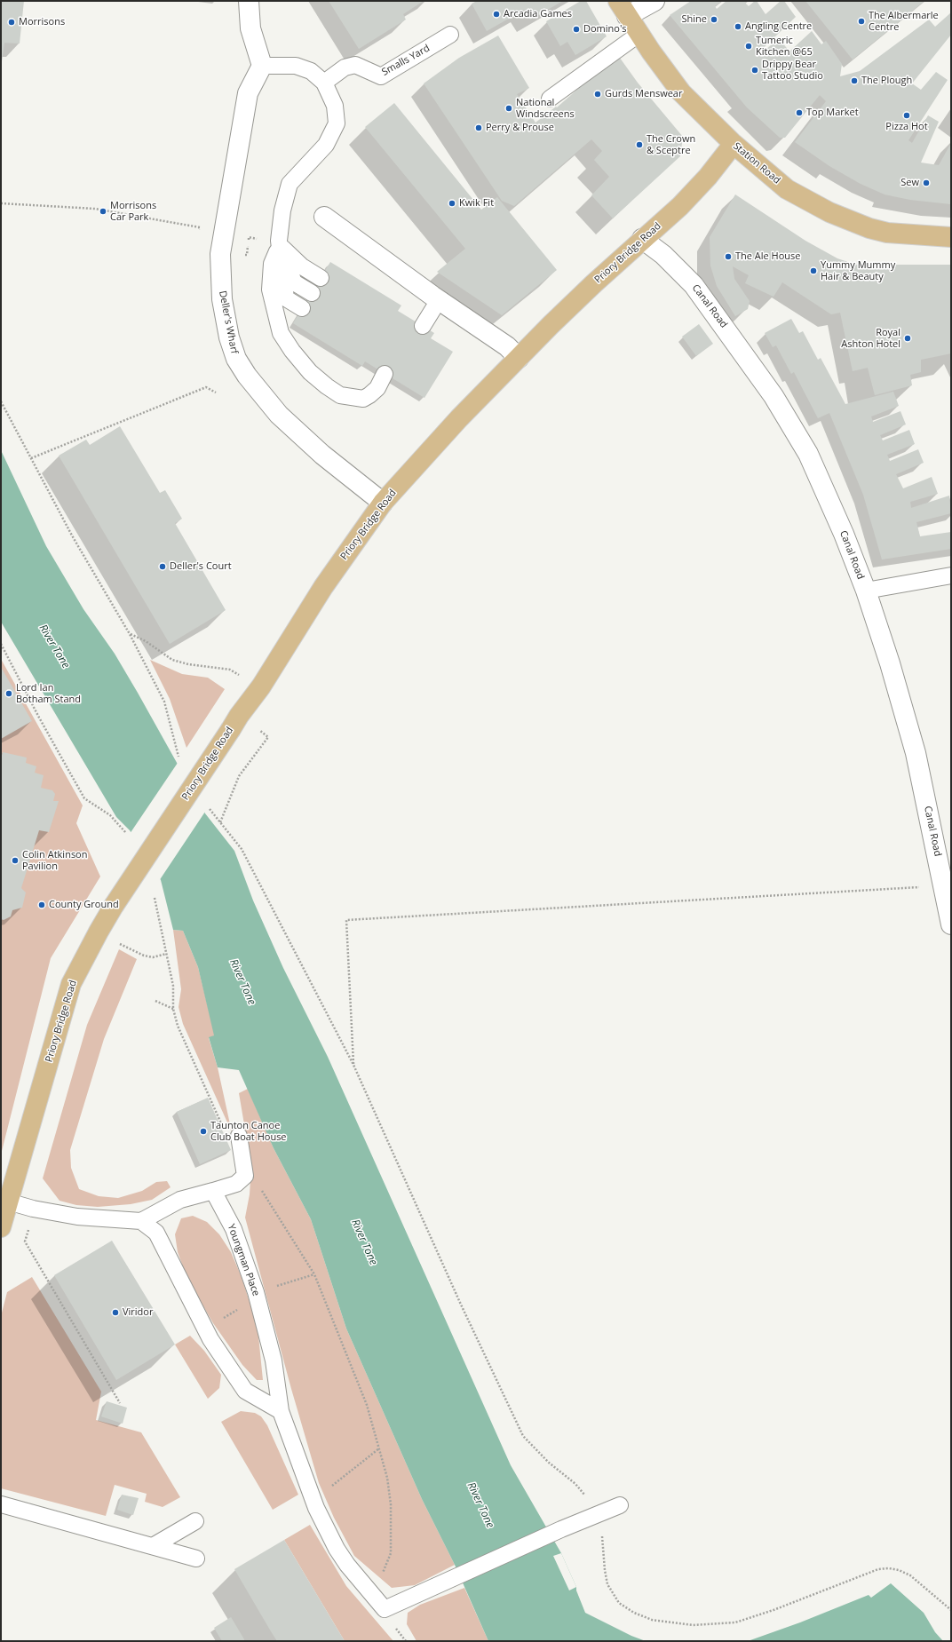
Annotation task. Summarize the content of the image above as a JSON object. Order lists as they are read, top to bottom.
{
  "streets": {
    "main road": ["Station Road", "Priory Bridge Road"],
    "street": ["Canal Road", "Deller's Wharf"],
    "lane": ["Smalls Yard", "Youngman Place"]
  },
  "crossings": [
    ["Station Road", "Priory Bridge Road"],
    ["Priory Bridge Road", "Canal Road"],
    ["Priory Bridge Road", "Deller's Wharf"]
  ],
  "water": ["River Tone"],
  "places": [
    "Arcadia Games",
    "Shine",
    "The Albermarle Centre",
    "Morrisons",
    "Angling Centre",
    "Domino's",
    "Tumeric Kitchen @65",
    "Drippy Bear Tattoo Studio",
    "The Plough",
    "Gurds Menswear",
    "National Windscreens",
    "Top Market",
    "Pizza Hot",
    "Perry & Prouse",
    "The Crown & Sceptre",
    "Sew",
    "Kwik Fit",
    "Morrisons Car Park",
    "The Ale House",
    "Yummy Mummy Hair & Beauty",
    "Royal Ashton Hotel",
    "Deller's Court",
    "Lord Ian Botham Stand",
    "Colin Atkinson Pavilion",
    "County Ground",
    "Taunton Canoe Club Boat House",
    "Viridor"
  ]
}
